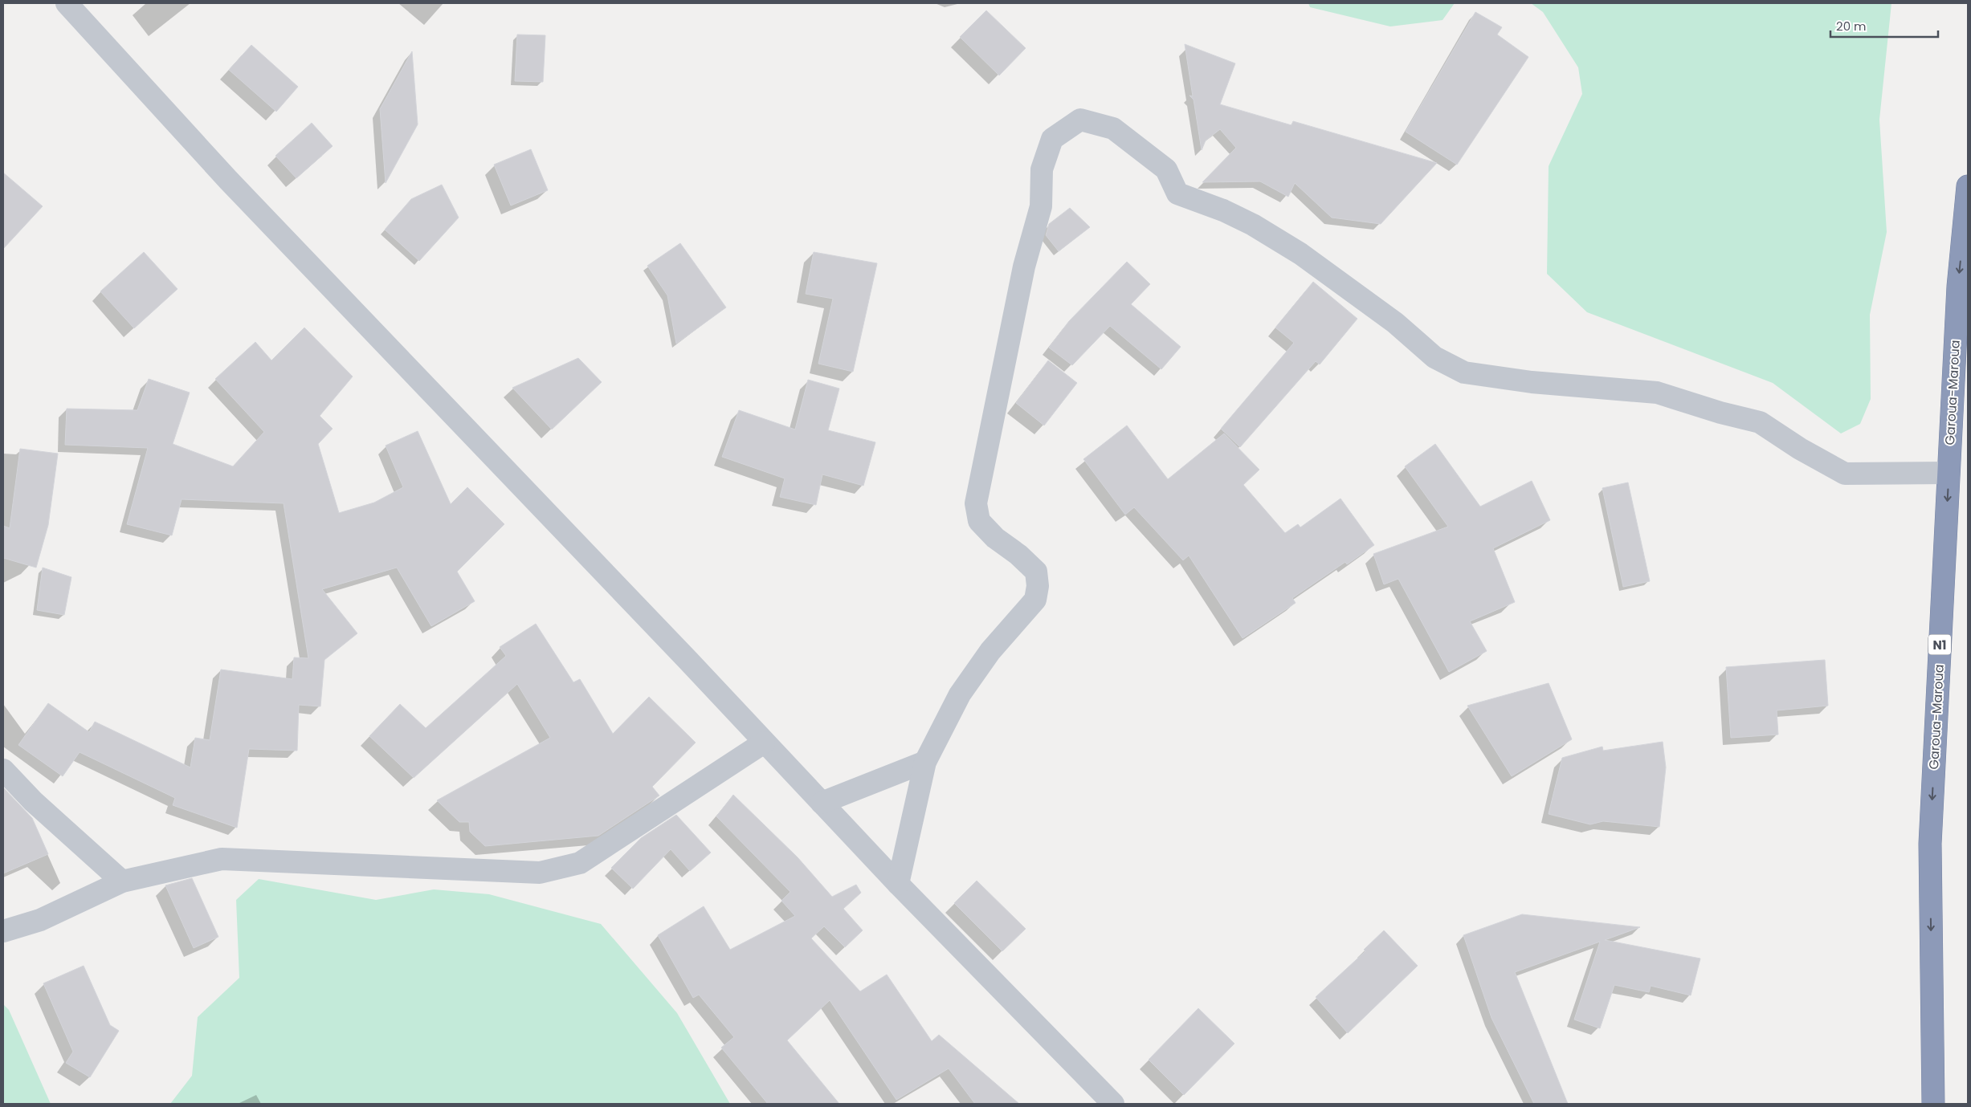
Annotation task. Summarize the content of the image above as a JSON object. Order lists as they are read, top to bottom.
{
  "streets": {
    "highway": ["Garoua-Maroua", "N1"]
  },
  "one_way": ["Garoua-Maroua"],
  "scale_bar": "20 m"
}
